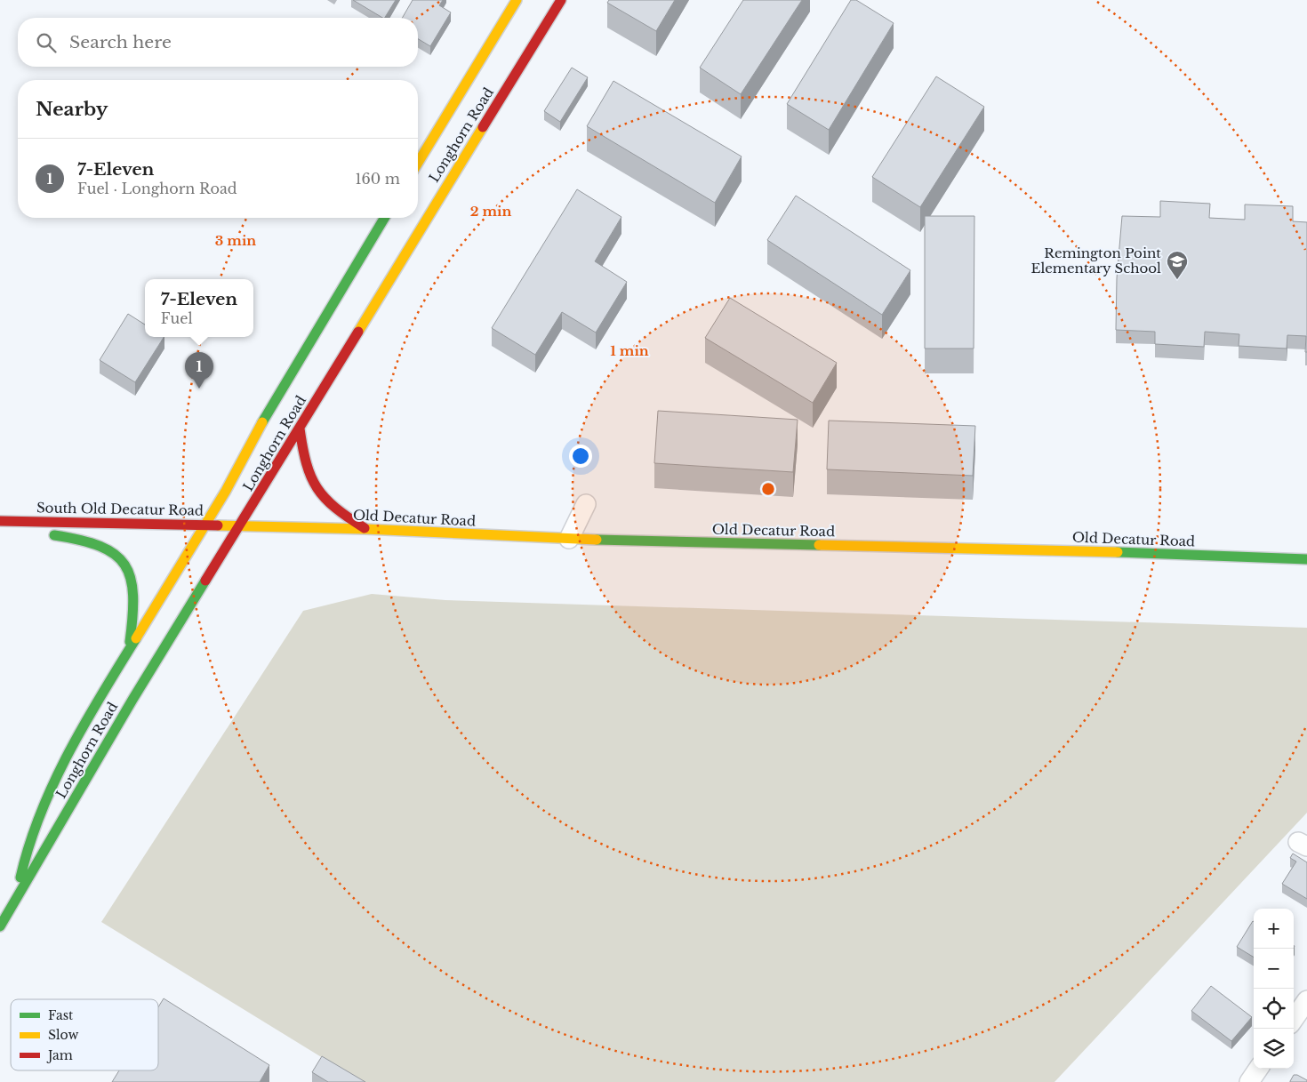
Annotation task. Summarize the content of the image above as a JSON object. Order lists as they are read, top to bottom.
{
  "streets": {
    "main road": ["Longhorn Road", "South Old Decatur Road", "Old Decatur Road"]
  },
  "crossings": [
    ["Longhorn Road", "South Old Decatur Road"],
    ["Longhorn Road", "Old Decatur Road"],
    ["South Old Decatur Road", "Old Decatur Road"]
  ],
  "places": {
    "school or university": ["Remington Point Elementary School"]
  },
  "legend": ["Fast", "Slow", "Jam"],
  "page": {
    "search": "Search here",
    "heading": "Nearby",
    "list": [
      {
        "mark": "1",
        "name": "7-Eleven",
        "note": "Fuel · Longhorn Road",
        "value": "160 m"
      }
    ],
    "popup": ["7-Eleven", "Fuel"],
    "pins": "1",
    "map_buttons": ["+", "−"]
  },
  "rings": ["2 min", "3 min", "1 min"]
}
